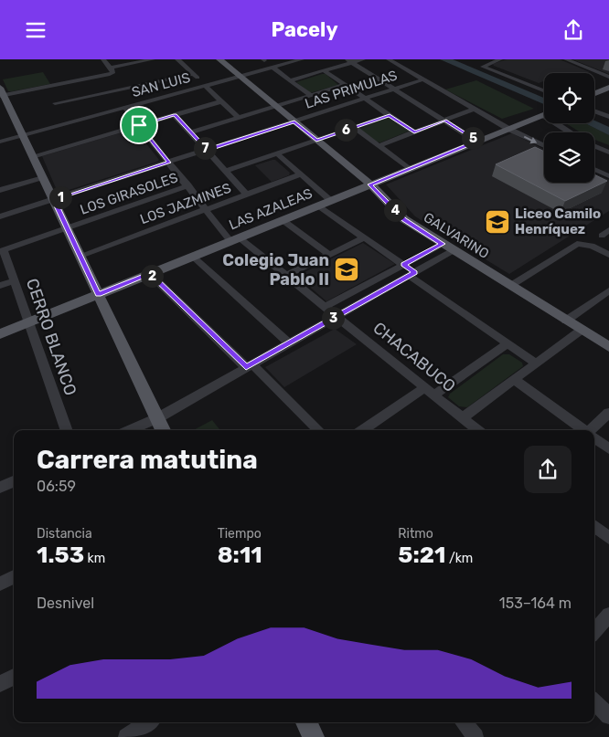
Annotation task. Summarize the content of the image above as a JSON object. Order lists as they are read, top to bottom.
{
  "streets": {
    "main road": ["LAS AZALEAS", "GALVARINO"],
    "street": [
      "SAN LUIS",
      "LAS PRIMULAS",
      "LOS GIRASOLES",
      "LOS JAZMINES",
      "CERRO BLANCO",
      "CHACABUCO"
    ]
  },
  "crossings": [
    ["SAN LUIS", "GALVARINO"],
    ["SAN LUIS", "CHACABUCO"],
    ["LAS PRIMULAS", "GALVARINO"],
    ["LAS PRIMULAS", "CHACABUCO"],
    ["LOS GIRASOLES", "CERRO BLANCO"],
    ["LOS GIRASOLES", "CHACABUCO"],
    ["LOS JAZMINES", "CHACABUCO"],
    ["LAS AZALEAS", "GALVARINO"],
    ["LAS AZALEAS", "CERRO BLANCO"],
    ["LAS AZALEAS", "CHACABUCO"]
  ],
  "places": {
    "school or university": ["Liceo Camilo Henríquez", "Colegio Juan Pablo II"]
  },
  "page": {
    "header": "Pacely",
    "pins": [
      "6",
      "5",
      "7",
      "1",
      "4",
      "2",
      "3"
    ],
    "heading": ["Carrera matutina", "06:59"],
    "stats": [
      ["Distancia", "1.53 km"],
      ["Tiempo", "8:11"],
      ["Ritmo", "5:21 /km"]
    ],
    "chart": ["Desnivel", "153–164 m"]
  }
}
